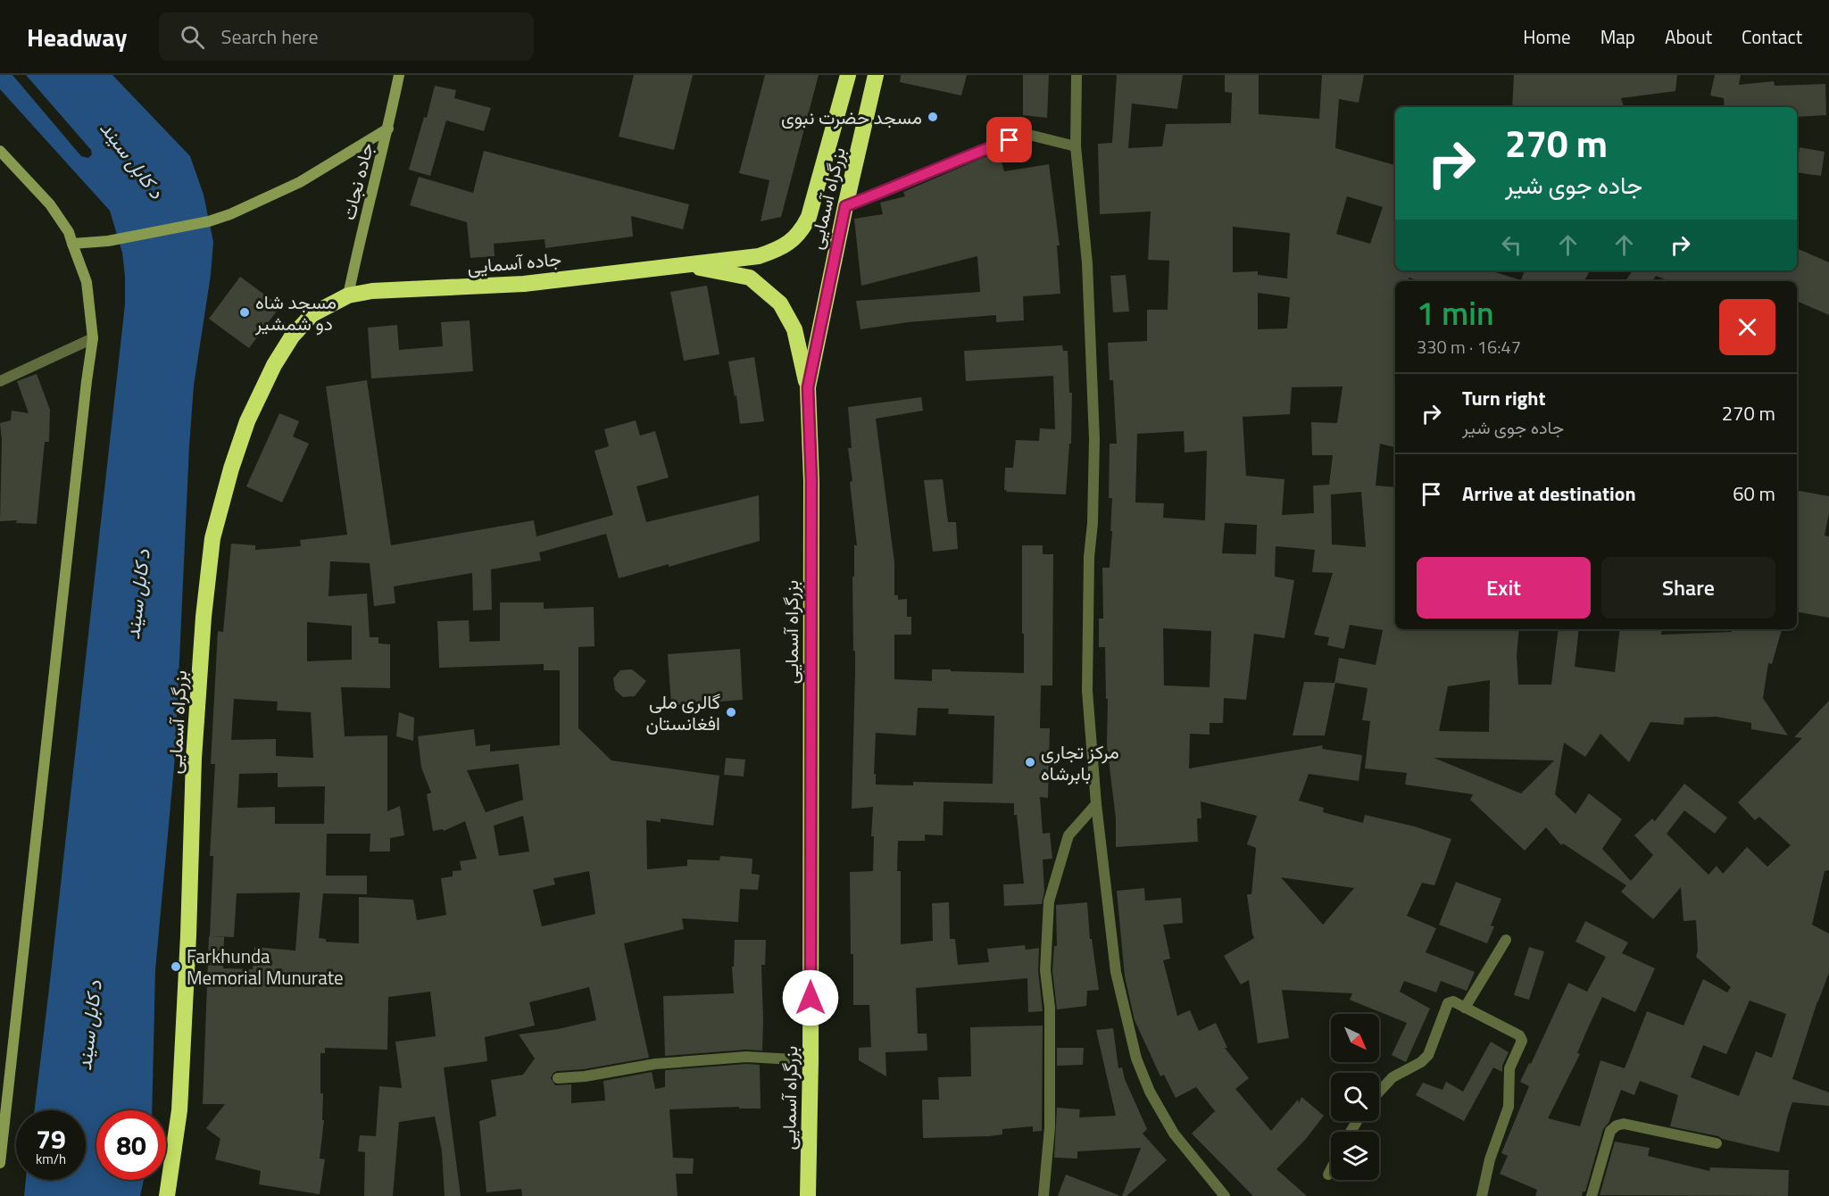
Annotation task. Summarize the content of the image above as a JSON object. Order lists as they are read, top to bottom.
{
  "streets": {
    "highway": ["بزرگراه آسمایی", "جاده آسمایی"],
    "main road": ["جاده نجات"]
  },
  "crossings": [
    ["جاده نجات", "بزرگراه آسمایی"],
    ["جاده نجات", "جاده آسمایی"],
    ["بزرگراه آسمایی", "جاده آسمایی"]
  ],
  "water": ["د کابل سيند"],
  "places": [
    "مسجد حضرت نبوی",
    "مسجد شاه دو شمشیر",
    "گالری ملی افغانستان",
    "مرکز تجاری بابرشاه",
    "Farkhunda Memorial Munurate"
  ],
  "north": "bottom right",
  "page": {
    "header": "Headway",
    "search": "Search here",
    "nav": [
      "Home",
      "Map",
      "About",
      "Contact"
    ],
    "turn": ["270 m", "جاده جوی شیر"],
    "heading": ["1 min", "330 m · 16:47"],
    "list": [
      {
        "name": "Turn right",
        "note": "جاده جوی شیر",
        "value": "270 m"
      },
      {
        "name": "Arrive at destination",
        "value": "60 m"
      }
    ],
    "buttons": ["Exit", "Share"],
    "speed": "79 km/h",
    "limit": "80"
  }
}
